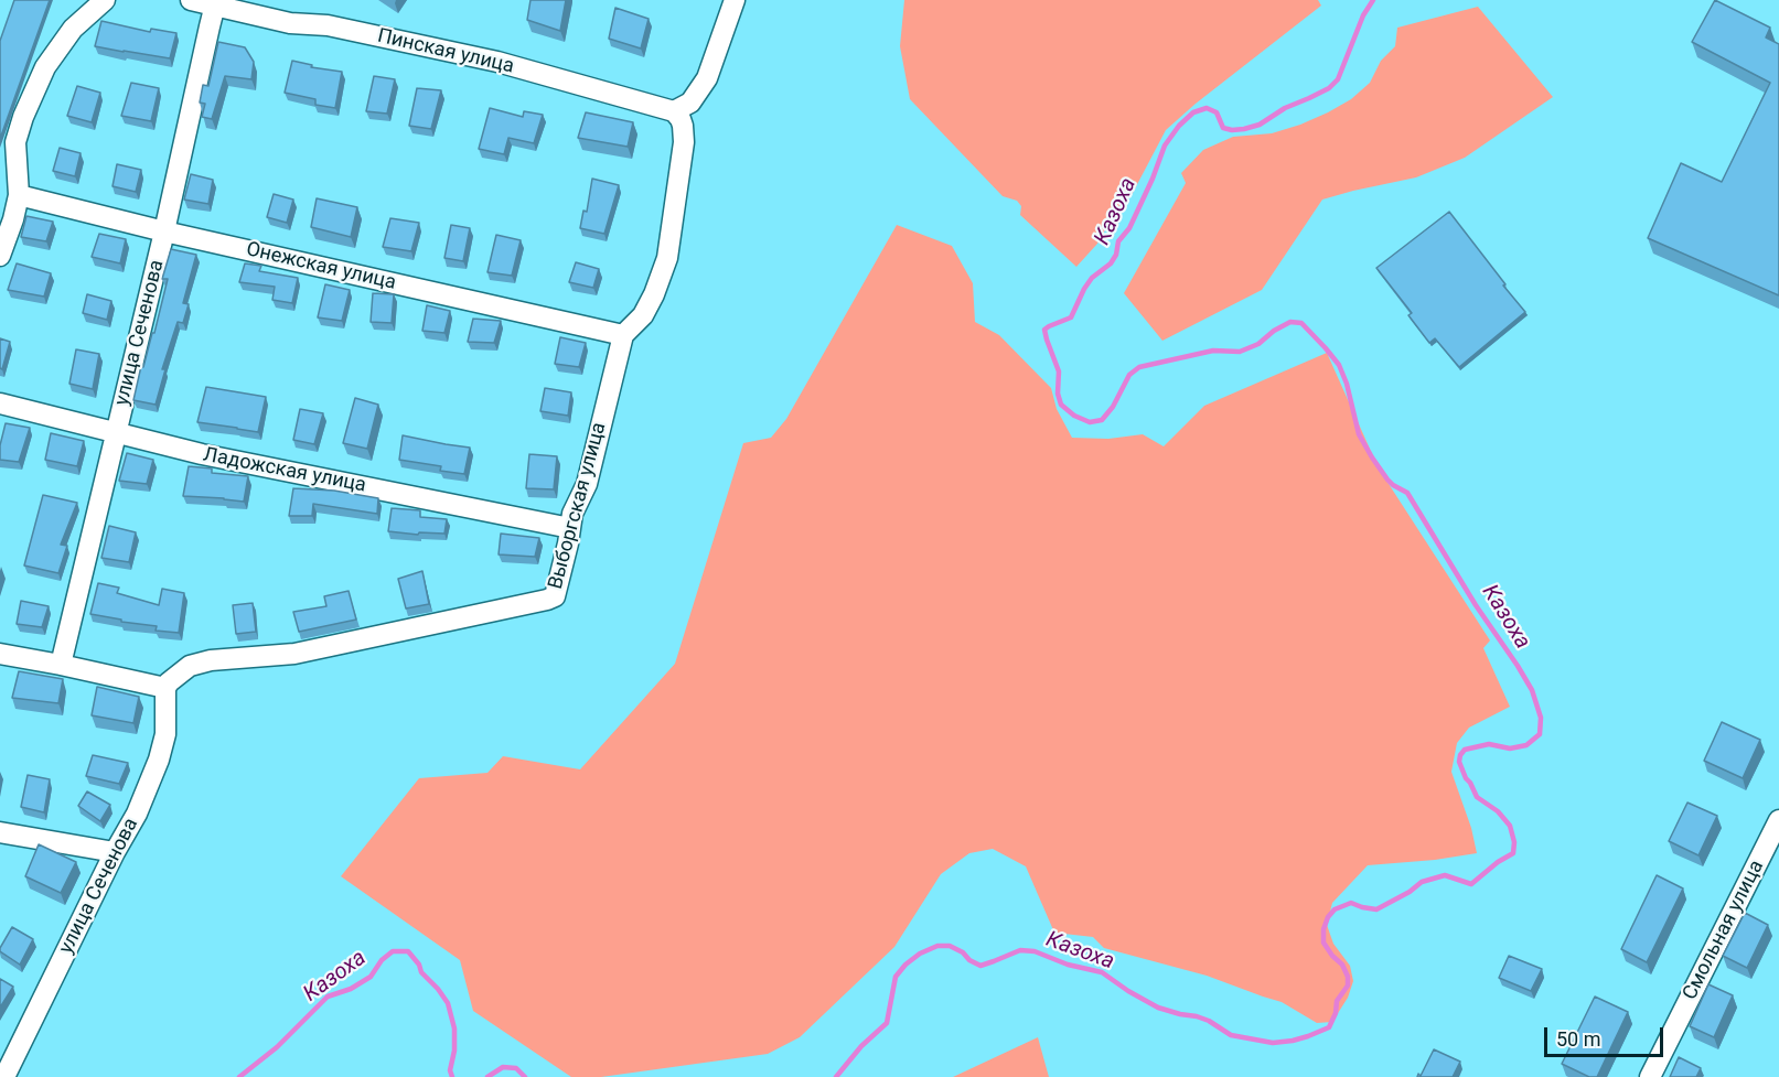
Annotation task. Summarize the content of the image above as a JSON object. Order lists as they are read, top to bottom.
{
  "streets": {
    "street": [
      "Пинская улица",
      "Онежская улица",
      "улица Сеченова",
      "Ладожская улица",
      "Выборгская улица",
      "Смольная улица"
    ]
  },
  "crossings": [
    ["Пинская улица", "улица Сеченова"],
    ["Пинская улица", "Выборгская улица"],
    ["Онежская улица", "улица Сеченова"],
    ["Онежская улица", "Выборгская улица"],
    ["улица Сеченова", "Ладожская улица"],
    ["улица Сеченова", "Выборгская улица"],
    ["Ладожская улица", "Выборгская улица"]
  ],
  "water": ["Казоха"],
  "scale_bar": "50 m"
}
